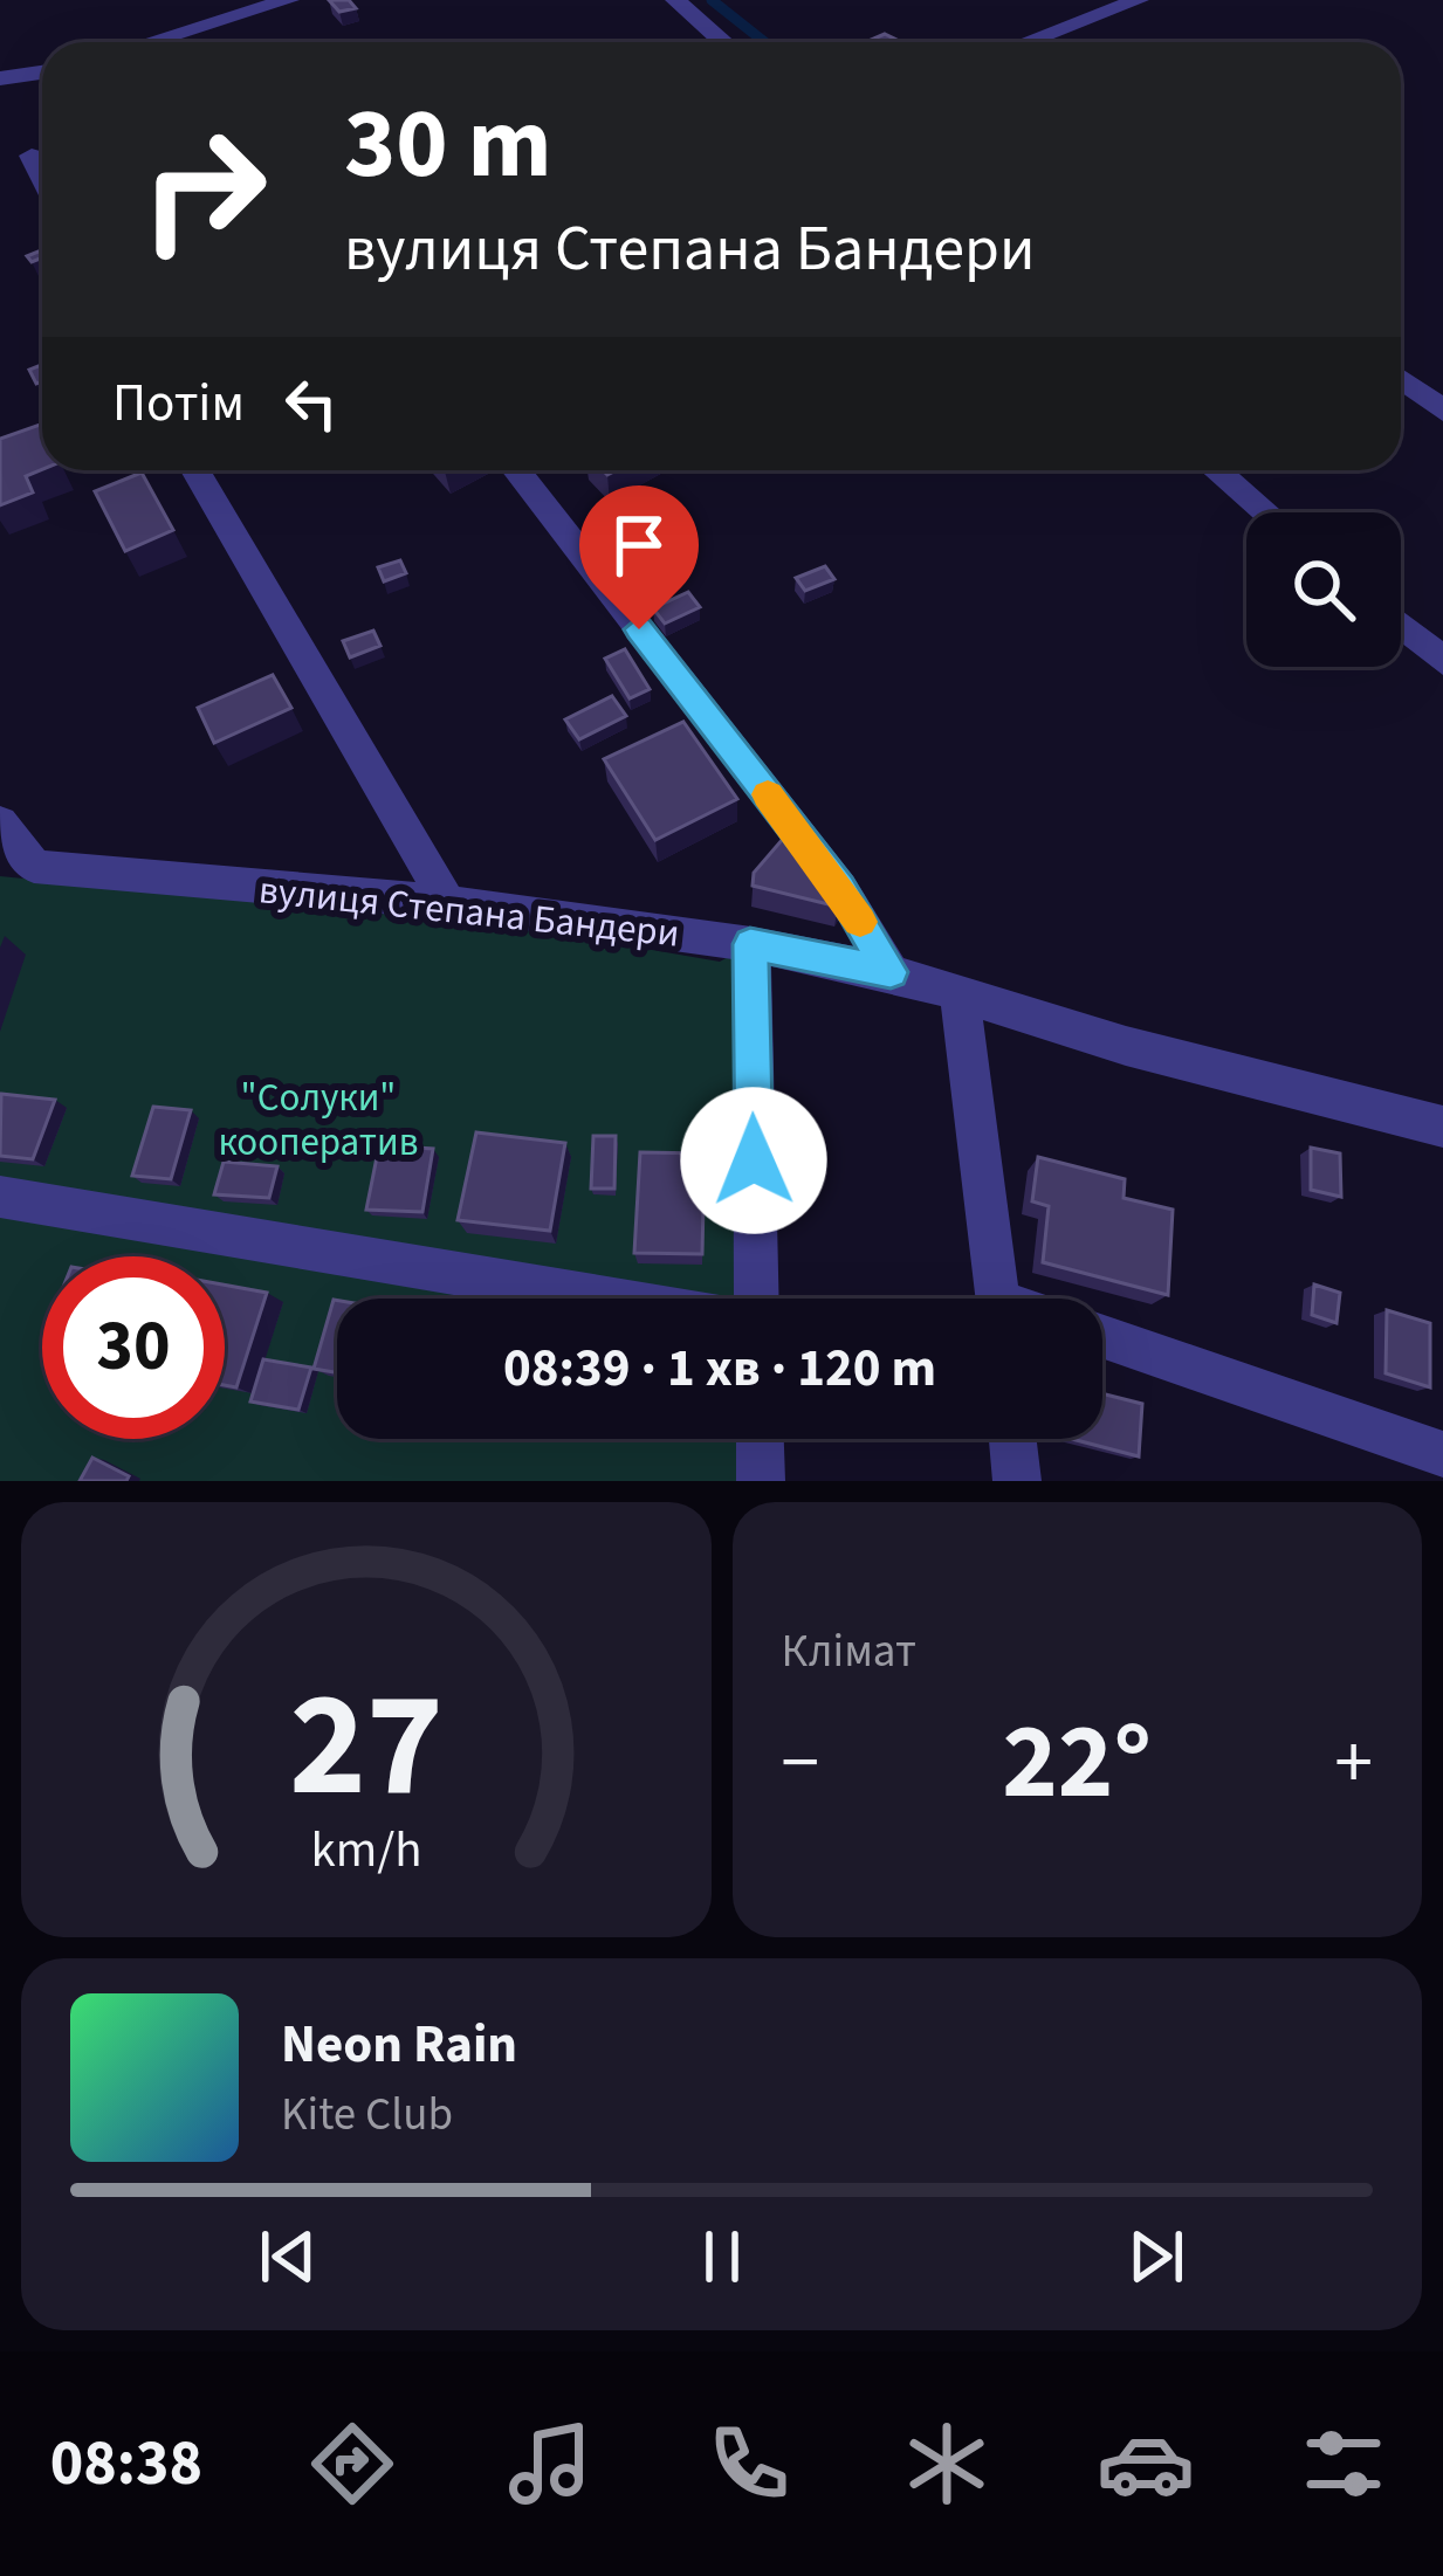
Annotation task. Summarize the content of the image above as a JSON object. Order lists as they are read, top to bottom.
{
  "streets": {
    "street": ["вулиця Степана Бандери"]
  },
  "parks": ["\"Солуки\" кооператив"],
  "page": {
    "turn": ["30 m", "вулиця Степана Бандери"],
    "then": "Потім",
    "limit": "30",
    "trip": "08:39 · 1 хв · 120 m",
    "tile": "Клімат",
    "heat": ["−", "22°", "+"],
    "song": ["Neon Rain", "Kite Club"],
    "tabs": "08:38",
    "gauge": ["27", "km/h"]
  }
}
